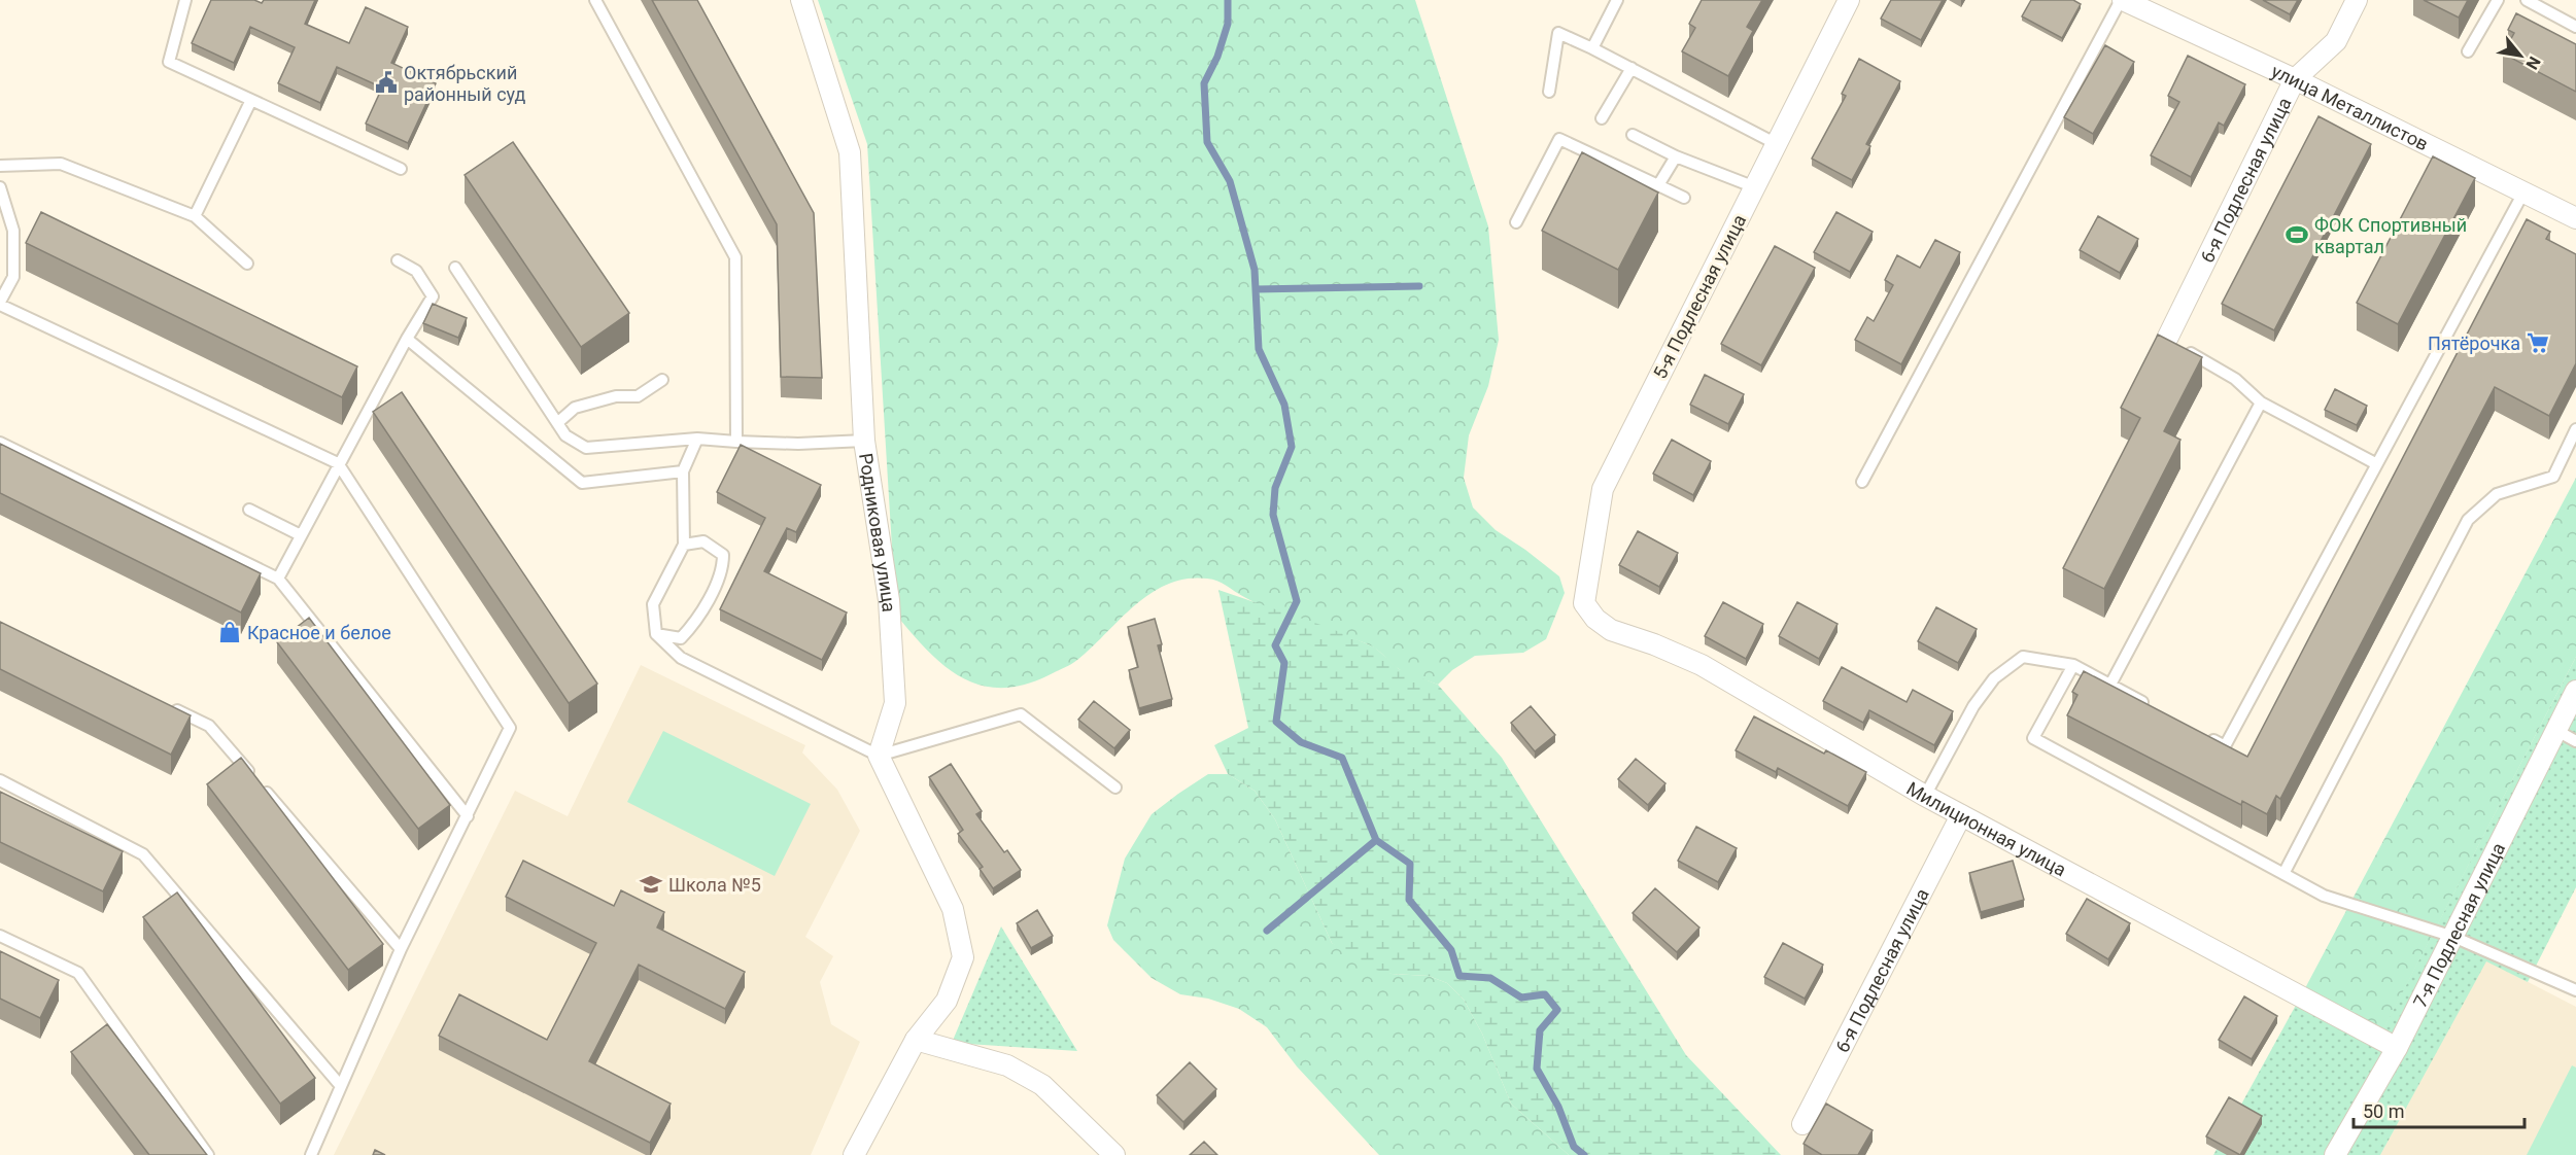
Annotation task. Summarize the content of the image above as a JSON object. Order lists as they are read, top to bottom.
{
  "streets": {
    "street": [
      "улица Металлистов",
      "6-я Подлесная улица",
      "5-я Подлесная улица",
      "Родниковая улица",
      "Милиционная улица",
      "7-я Подлесная улица"
    ]
  },
  "crossings": [
    ["улица Металлистов", "6-я Подлесная улица"],
    ["6-я Подлесная улица", "Милиционная улица"],
    ["5-я Подлесная улица", "Милиционная улица"],
    ["Милиционная улица", "7-я Подлесная улица"]
  ],
  "places": {
    "public building": ["Октябрьский районный суд"],
    "sports": ["ФОК Спортивный квартал"],
    "supermarket": ["Пятёрочка"],
    "shop": ["Красное и белое"],
    "school or university": ["Школа №5"]
  },
  "scale_bar": "50 m",
  "north": "bottom right"
}
